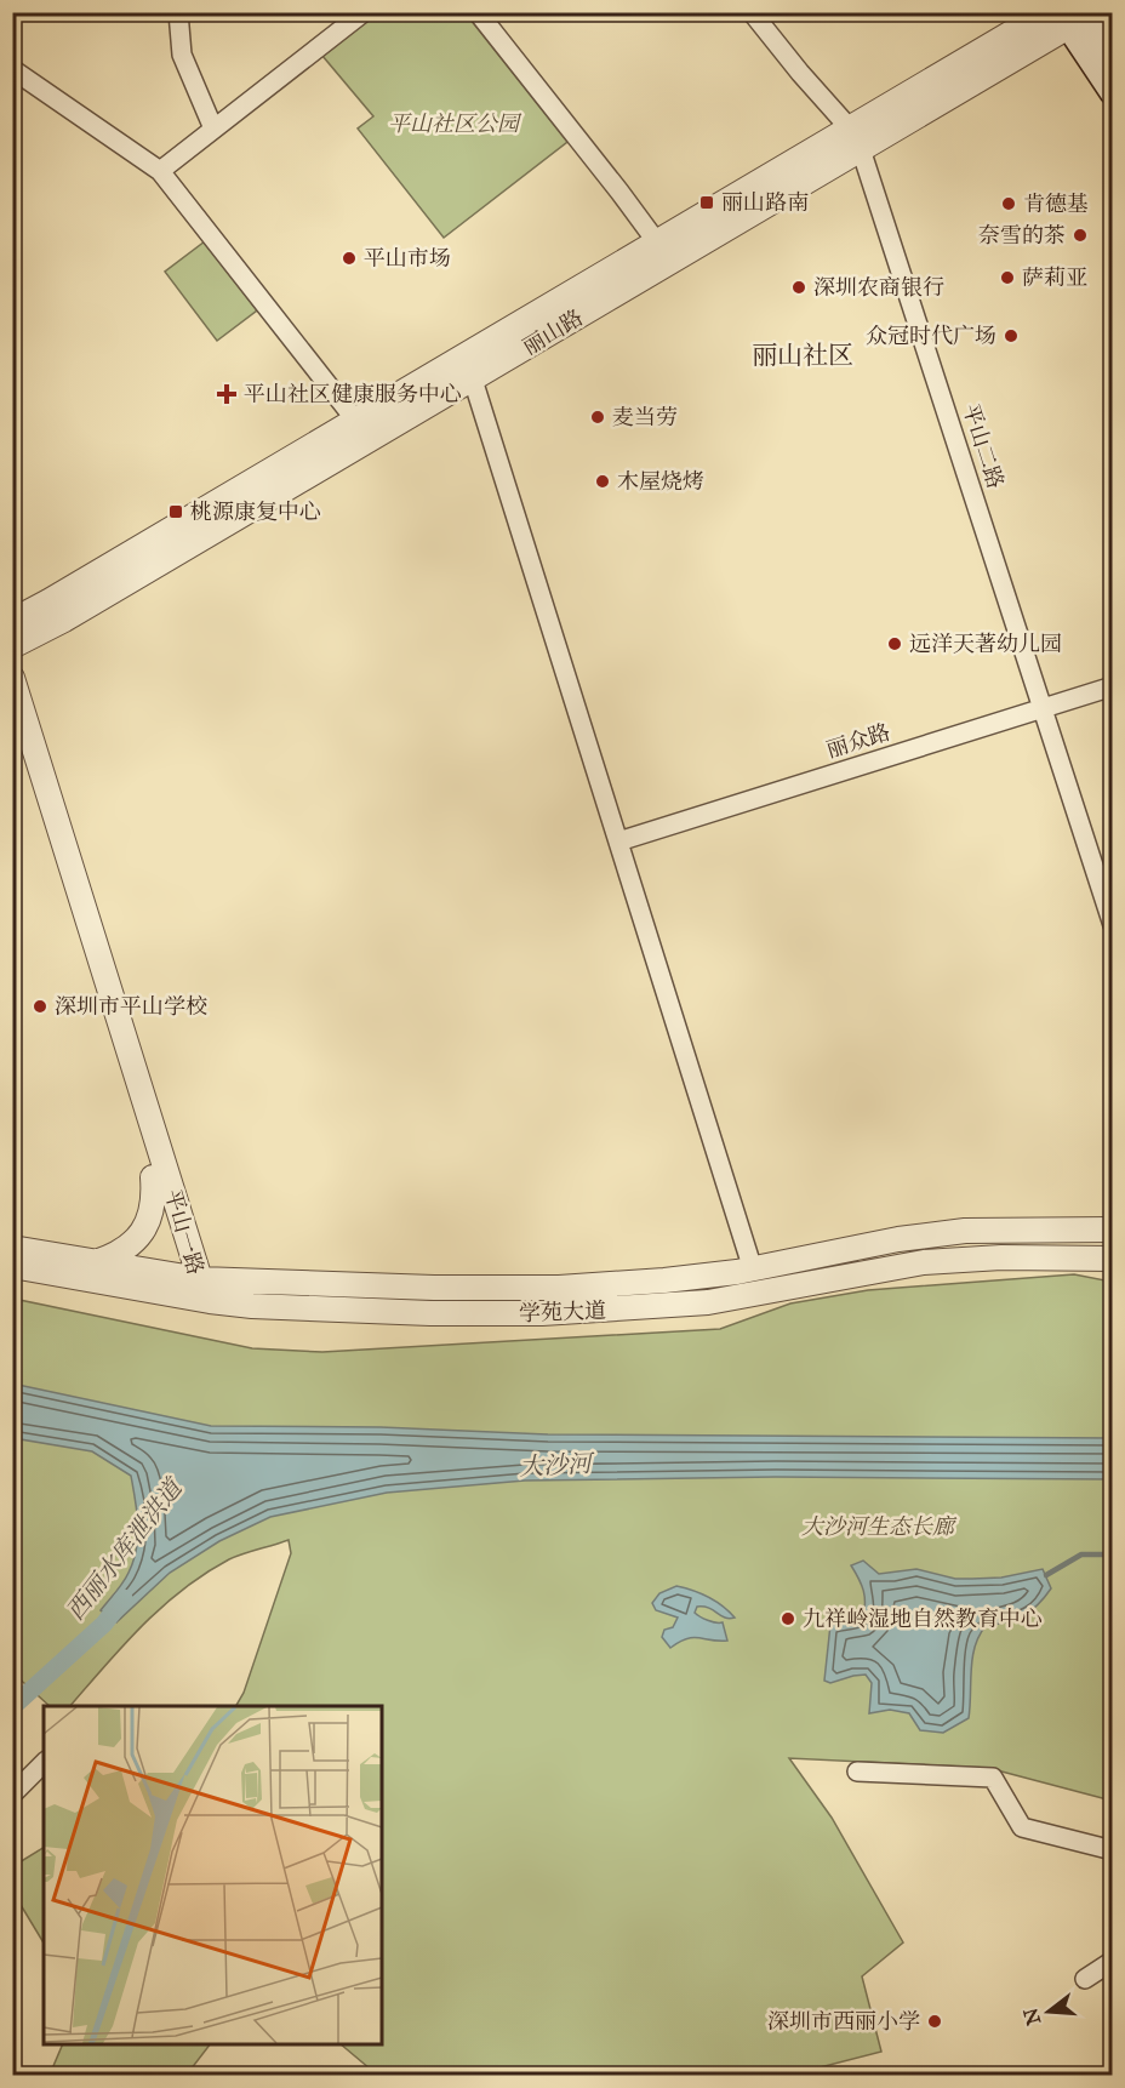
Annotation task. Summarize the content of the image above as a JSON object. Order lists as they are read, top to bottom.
{
  "streets": {
    "street": [
      "丽山路",
      "平山二路",
      "丽众路",
      "平山一路",
      "学苑大道"
    ]
  },
  "crossings": [
    ["丽山路", "平山二路"],
    ["平山二路", "丽众路"],
    ["平山一路", "学苑大道"]
  ],
  "districts": ["丽山社区"],
  "water": ["大沙河", "西丽水库泄洪道"],
  "parks": ["平山社区公园", "大沙河生态长廊"],
  "places": {
    "transit": ["丽山路南", "桃源康复中心"],
    "other": [
      "肯德基",
      "奈雪的茶",
      "平山市场",
      "萨莉亚",
      "深圳农商银行",
      "众冠时代广场",
      "麦当劳",
      "木屋烧烤",
      "远洋天著幼儿园",
      "深圳市平山学校",
      "九祥岭湿地自然教育中心",
      "深圳市西丽小学"
    ],
    "health": ["平山社区健康服务中心"]
  },
  "north": "left"
}
